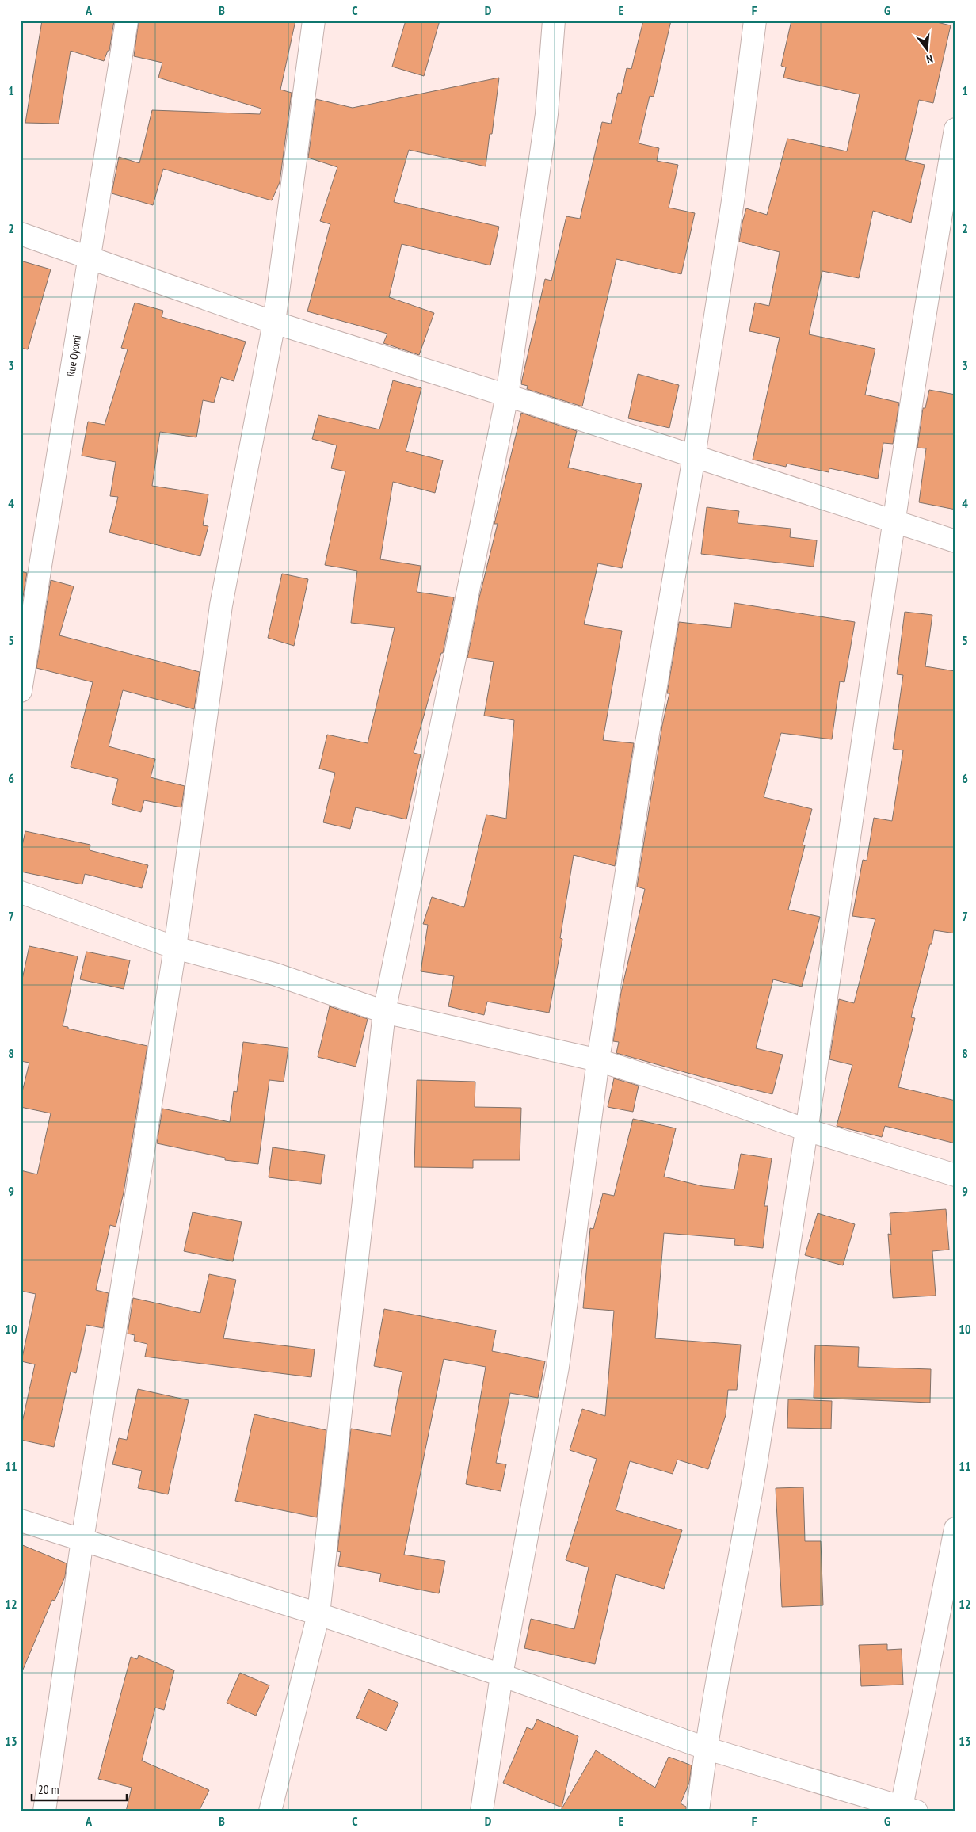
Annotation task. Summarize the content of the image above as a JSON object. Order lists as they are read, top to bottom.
{
  "streets": {
    "street": ["Rue Oyomi"]
  },
  "scale_bar": "20 m",
  "north": "bottom",
  "grid": {
    "columns": [
      "A",
      "B",
      "C",
      "D",
      "E",
      "F",
      "G"
    ],
    "rows": [
      "1",
      "2",
      "3",
      "4",
      "5",
      "6",
      "7",
      "8",
      "9",
      "10",
      "11",
      "12",
      "13"
    ]
  }
}
